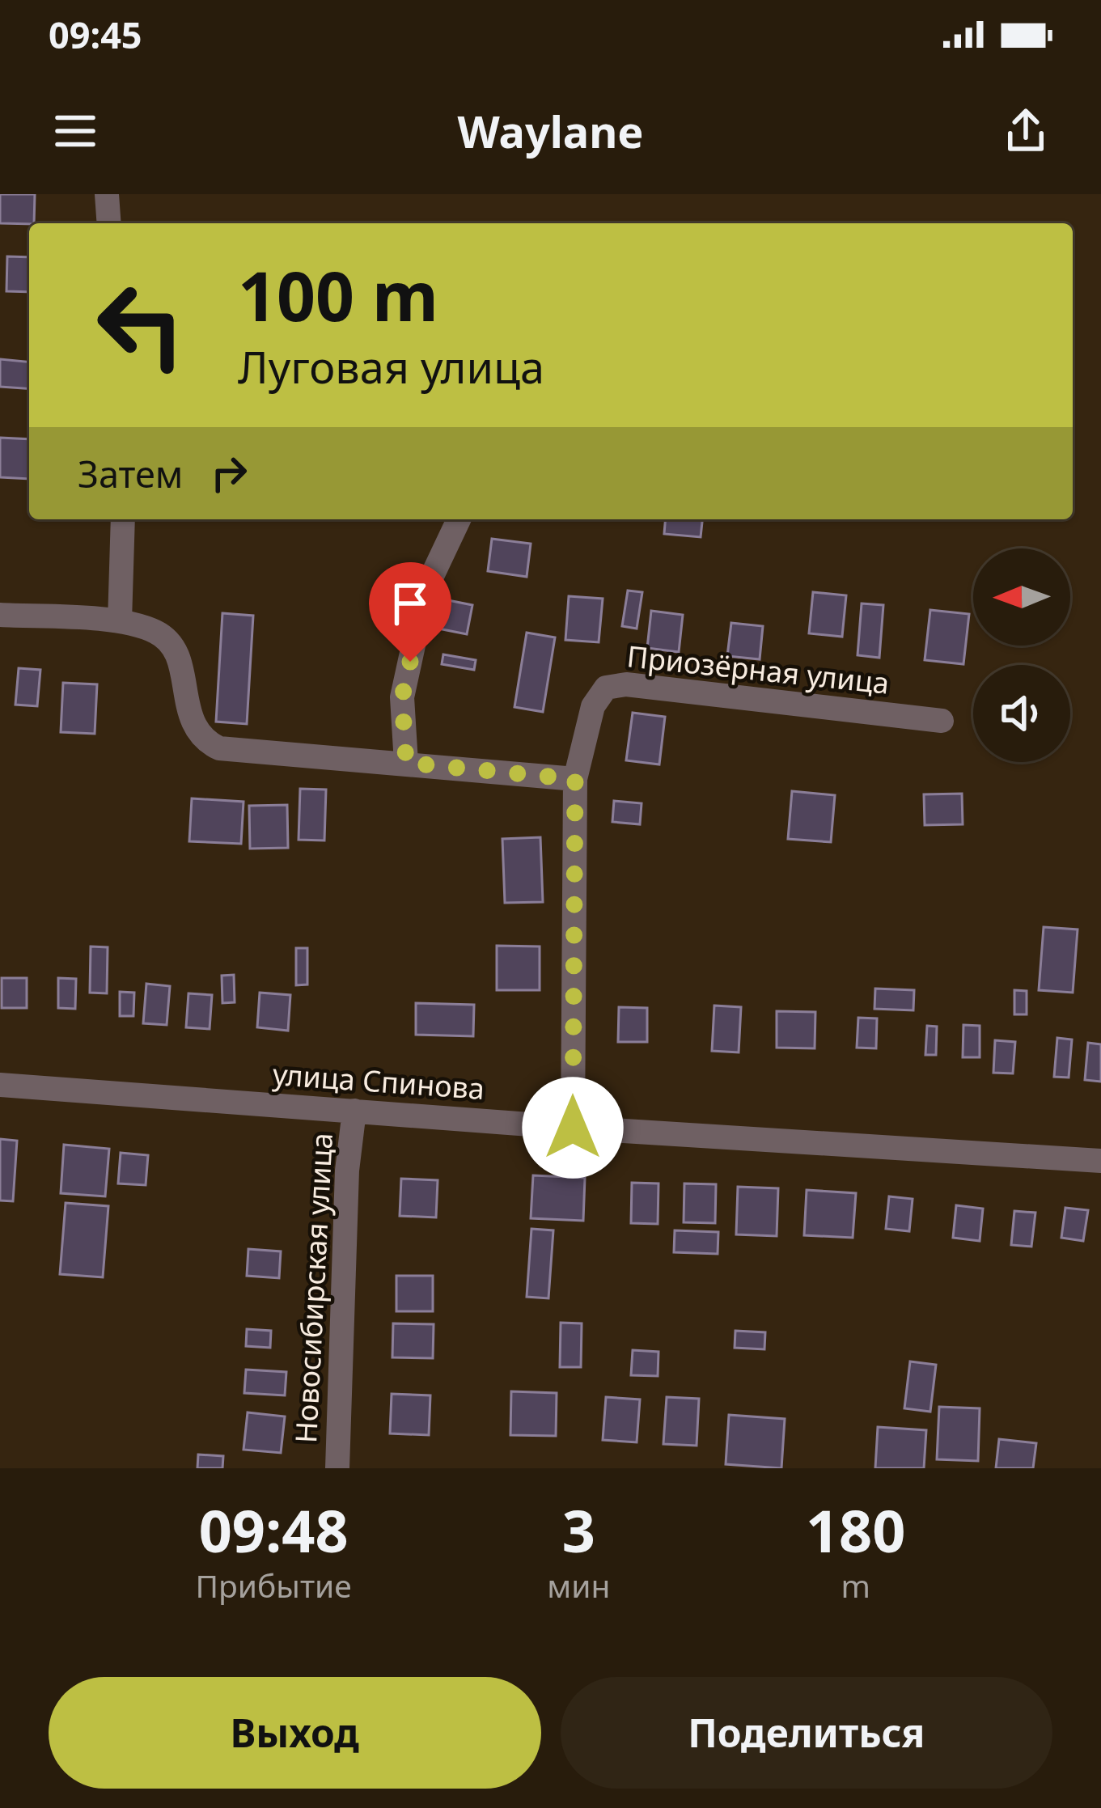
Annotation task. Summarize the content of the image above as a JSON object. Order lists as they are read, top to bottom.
{
  "streets": {
    "street": ["Приозёрная улица", "улица Спинова", "Новосибирская улица"]
  },
  "crossings": [
    ["Приозёрная улица", "улица Спинова"],
    ["улица Спинова", "Новосибирская улица"]
  ],
  "north": "left",
  "page": {
    "status": "09:45",
    "header": "Waylane",
    "turn": ["100 m", "Луговая улица"],
    "then": "Затем",
    "eta": [
      "09:48",
      "Прибытие",
      "3",
      "мин",
      "180",
      "m"
    ],
    "buttons": ["Выход", "Поделиться"]
  }
}
